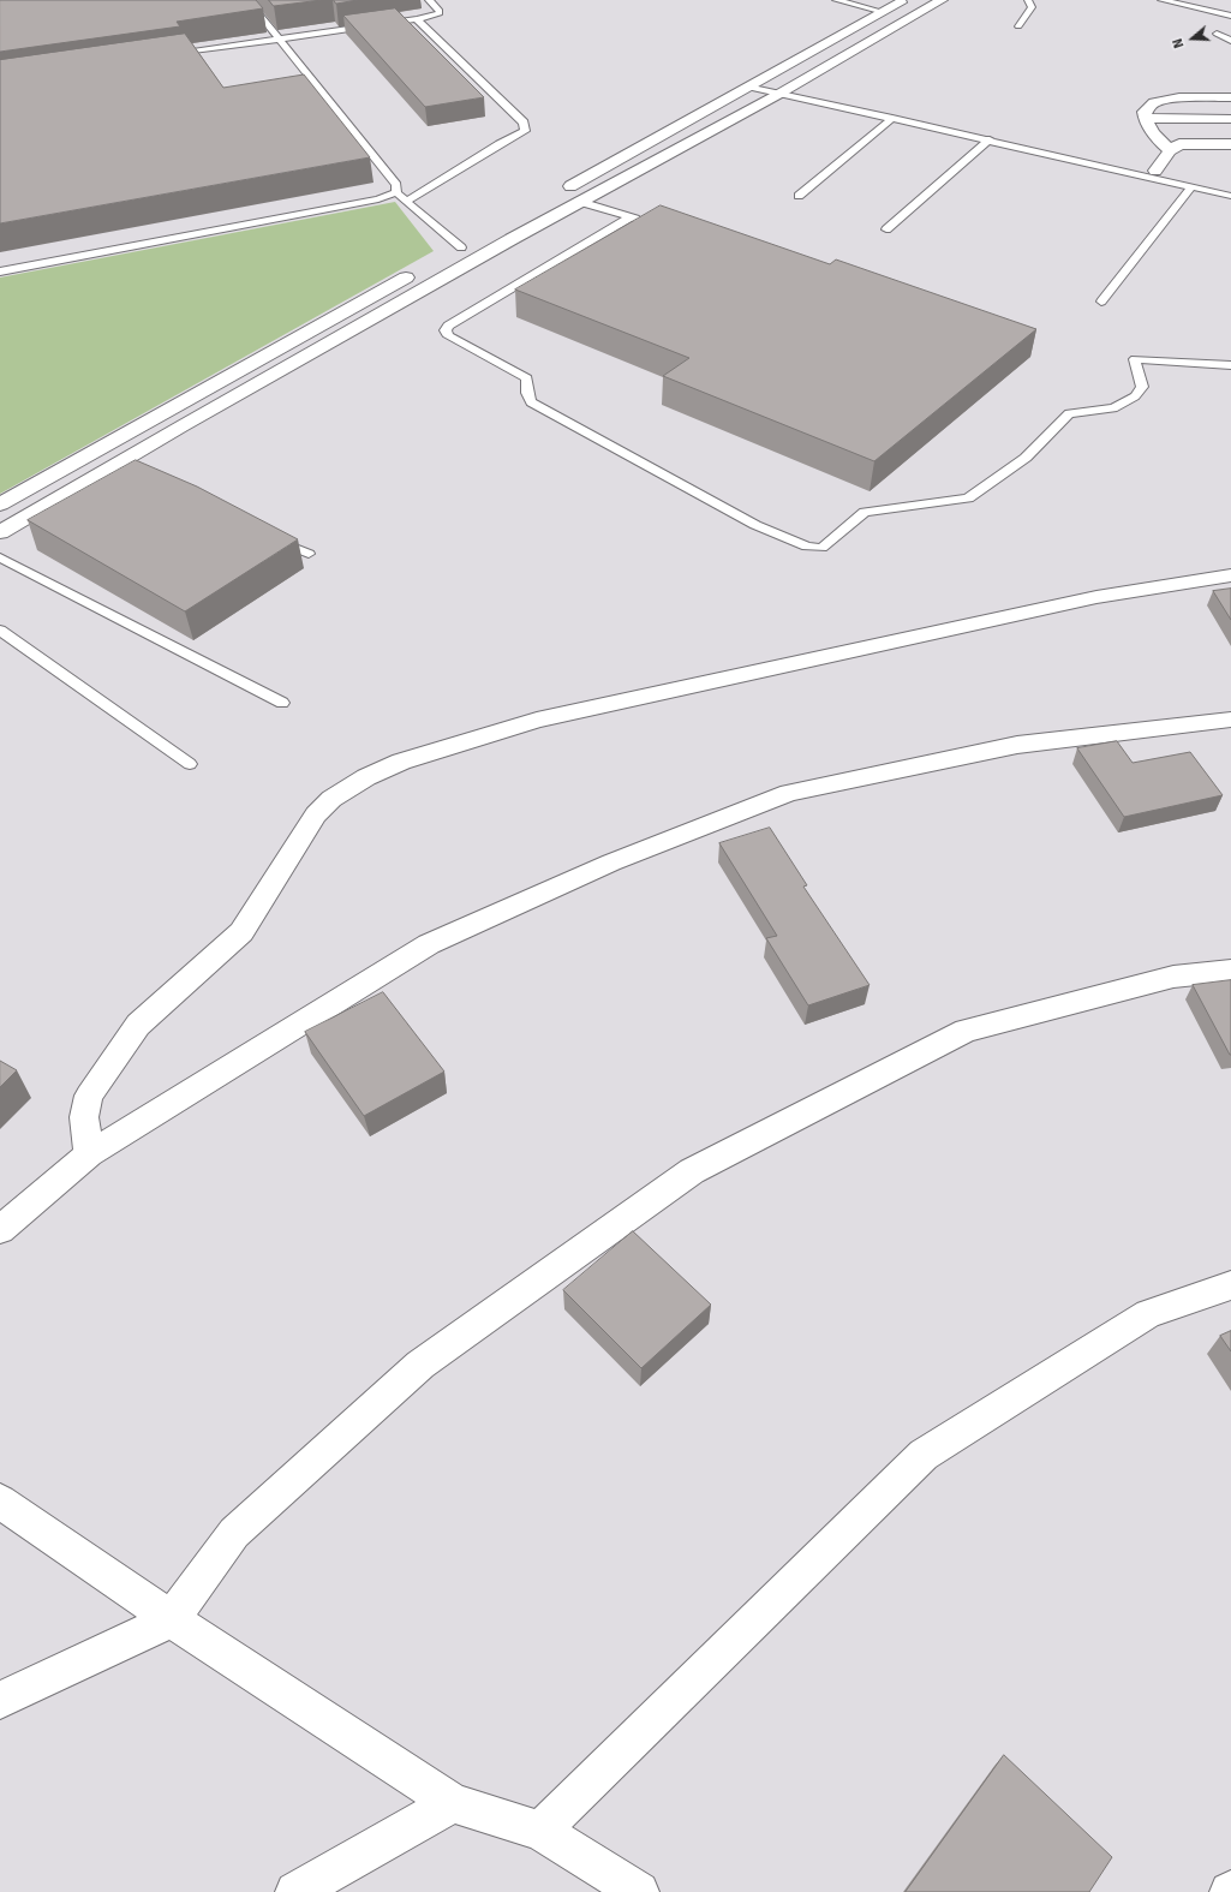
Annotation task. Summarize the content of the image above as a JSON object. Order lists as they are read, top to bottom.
{
  "north": "left"
}
